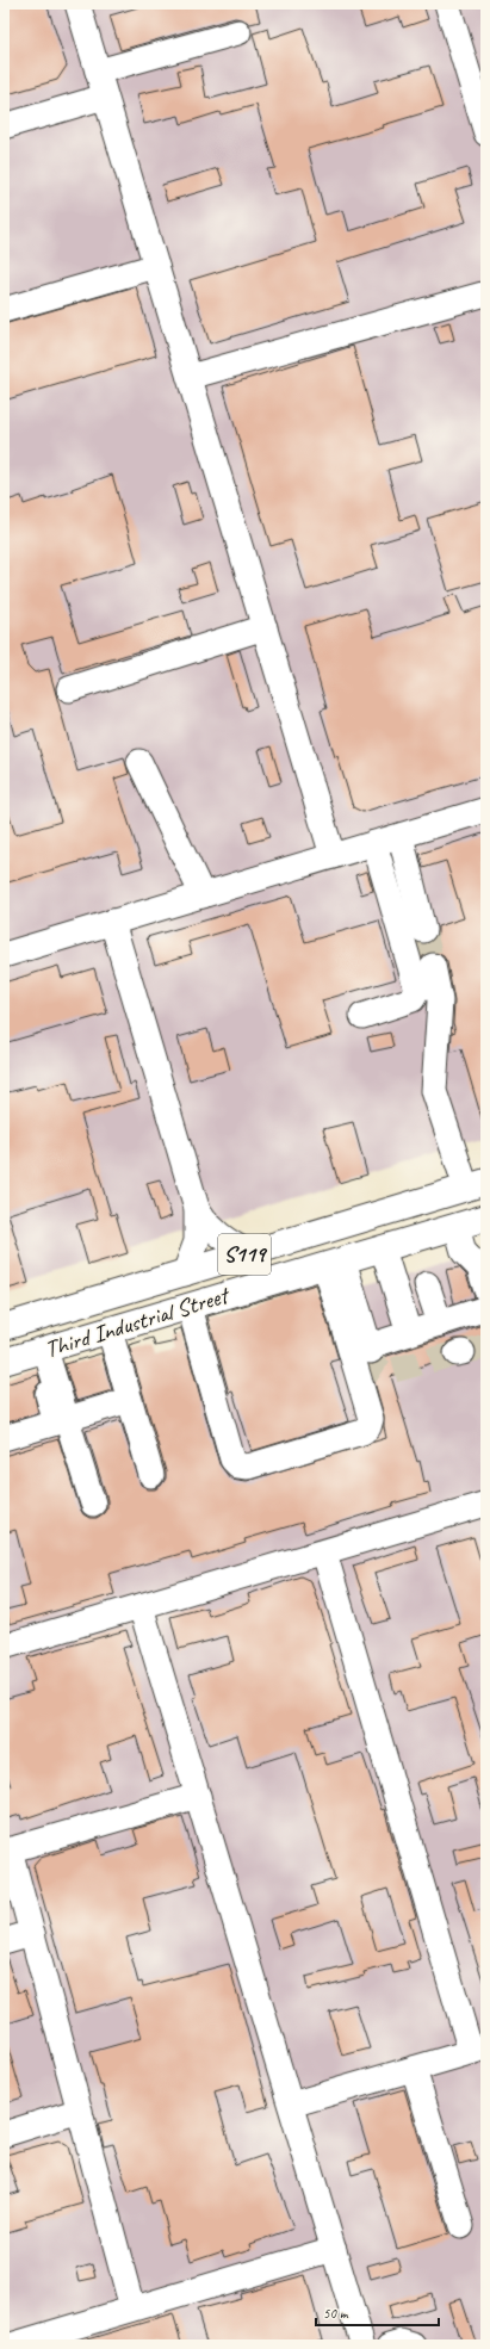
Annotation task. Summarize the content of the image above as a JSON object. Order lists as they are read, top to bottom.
{
  "streets": {
    "main road": ["S119", "Third Industrial Street"]
  },
  "scale_bar": "50 m"
}
